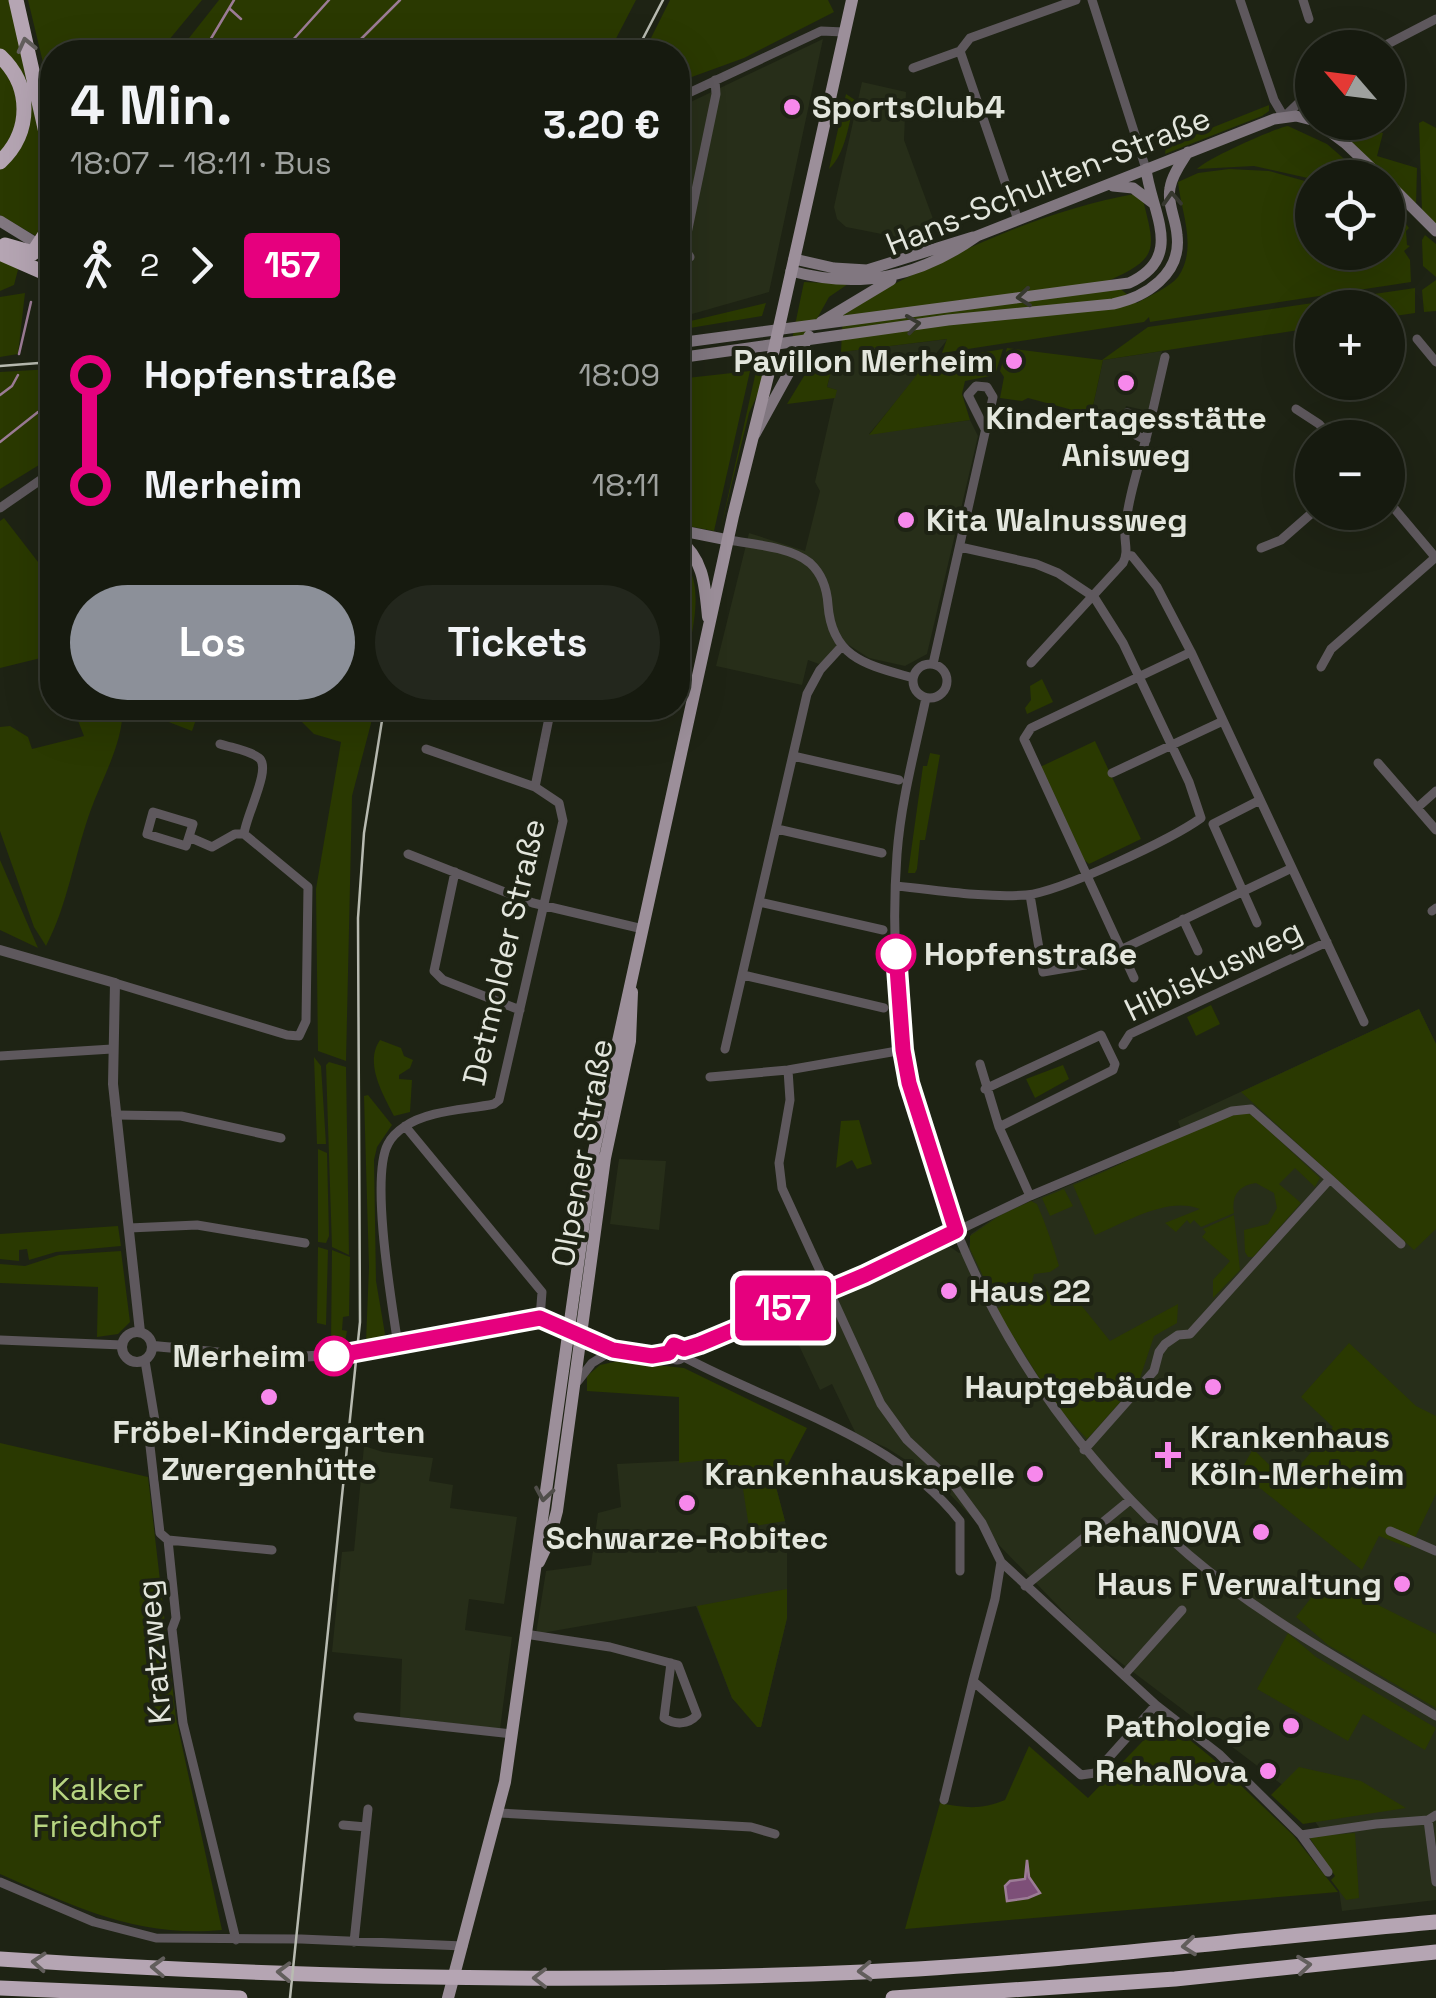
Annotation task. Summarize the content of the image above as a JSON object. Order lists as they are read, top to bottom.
{
  "streets": {
    "main road": ["Hans-Schulten-Straße", "Olpener Straße"],
    "street": ["Detmolder Straße", "Hibiskusweg", "Kratzweg"]
  },
  "crossings": [
    ["Hans-Schulten-Straße", "Olpener Straße"]
  ],
  "parks": ["Kalker Friedhof"],
  "places": {
    "other": [
      "SportsClub4",
      "Pavillon Merheim",
      "Kindertagesstätte Anisweg",
      "Kita Walnussweg",
      "Hopfenstraße",
      "Haus 22",
      "Merheim",
      "Hauptgebäude",
      "Fröbel-Kindergarten Zwergenhütte",
      "Krankenhauskapelle",
      "Schwarze-Robitec",
      "RehaNOVA",
      "Haus F Verwaltung",
      "Pathologie",
      "RehaNova"
    ],
    "health": ["Krankenhaus Köln-Merheim"]
  },
  "lines": ["bus line 157"],
  "north": "top left",
  "page": {
    "on_map": "157",
    "map_buttons": ["+", "−"],
    "heading": ["4 Min.", "18:07 – 18:11 · Bus", "3.20 €"],
    "legs": ["2", "157"],
    "list": [
      {
        "name": "Hopfenstraße",
        "value": "18:09"
      },
      {
        "name": "Merheim",
        "value": "18:11"
      }
    ],
    "buttons": ["Los", "Tickets"]
  }
}
